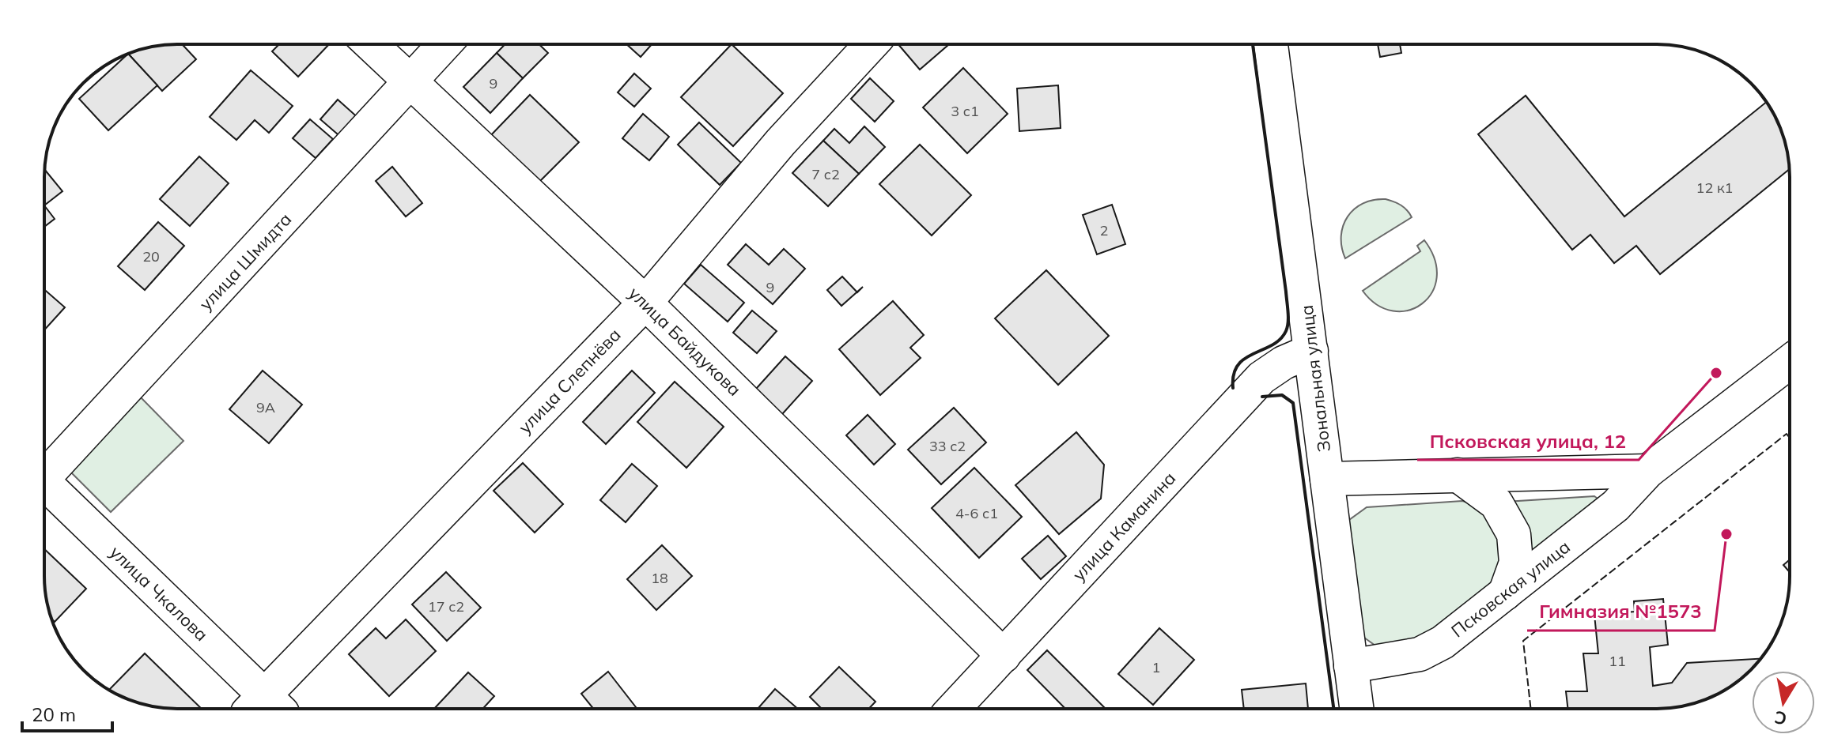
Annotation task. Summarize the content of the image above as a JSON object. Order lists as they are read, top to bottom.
{
  "streets": {
    "street": [
      "улица Шмидта",
      "улица Байдукова",
      "Зональная улица",
      "улица Слепнёва",
      "улица Каманина",
      "Псковская улица",
      "улица Чкалова"
    ]
  },
  "crossings": [
    ["улица Шмидта", "улица Байдукова"],
    ["улица Байдукова", "улица Слепнёва"],
    ["улица Байдукова", "улица Каманина"],
    ["Зональная улица", "улица Каманина"],
    ["Зональная улица", "Псковская улица"],
    ["улица Слепнёва", "улица Чкалова"]
  ],
  "places": ["Псковская улица, 12", "Гимназия №1573"],
  "house_numbers": [
    "9",
    "3 с1",
    "7 с2",
    "12 к1",
    "2",
    "20",
    "9",
    "9А",
    "33 с2",
    "4-6 с1",
    "18",
    "17 с2",
    "11",
    "1"
  ],
  "scale_bar": "20 m",
  "north": "bottom"
}
